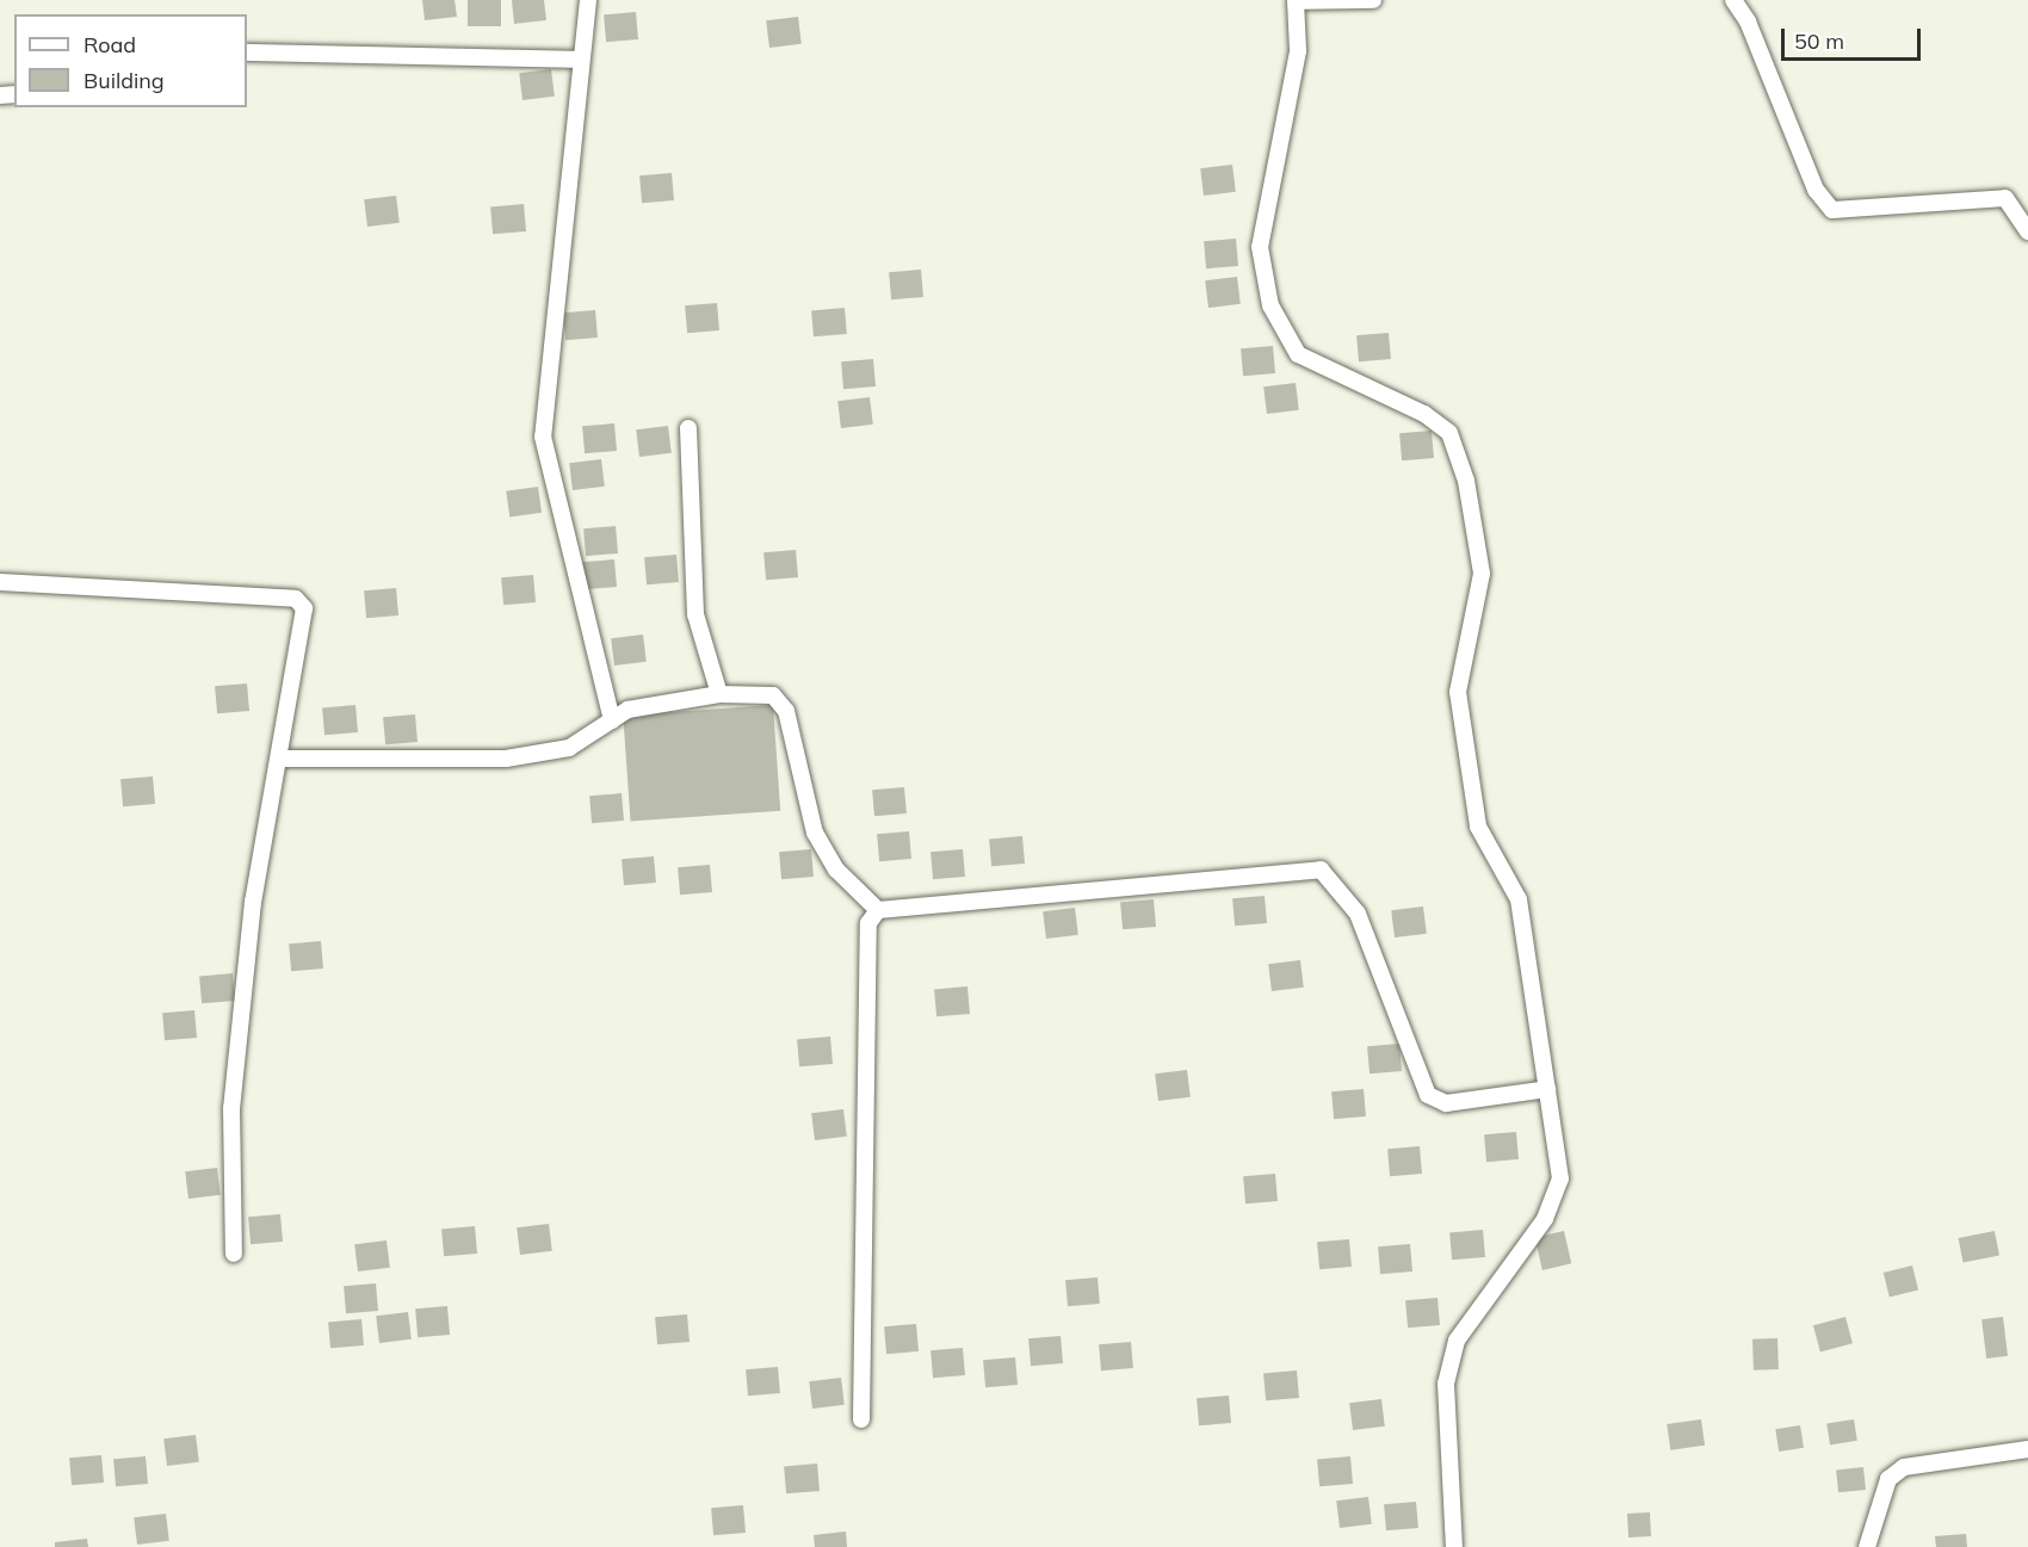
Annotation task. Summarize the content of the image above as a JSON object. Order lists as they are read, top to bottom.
{
  "legend": ["Road", "Building"],
  "scale_bar": "50 m"
}
